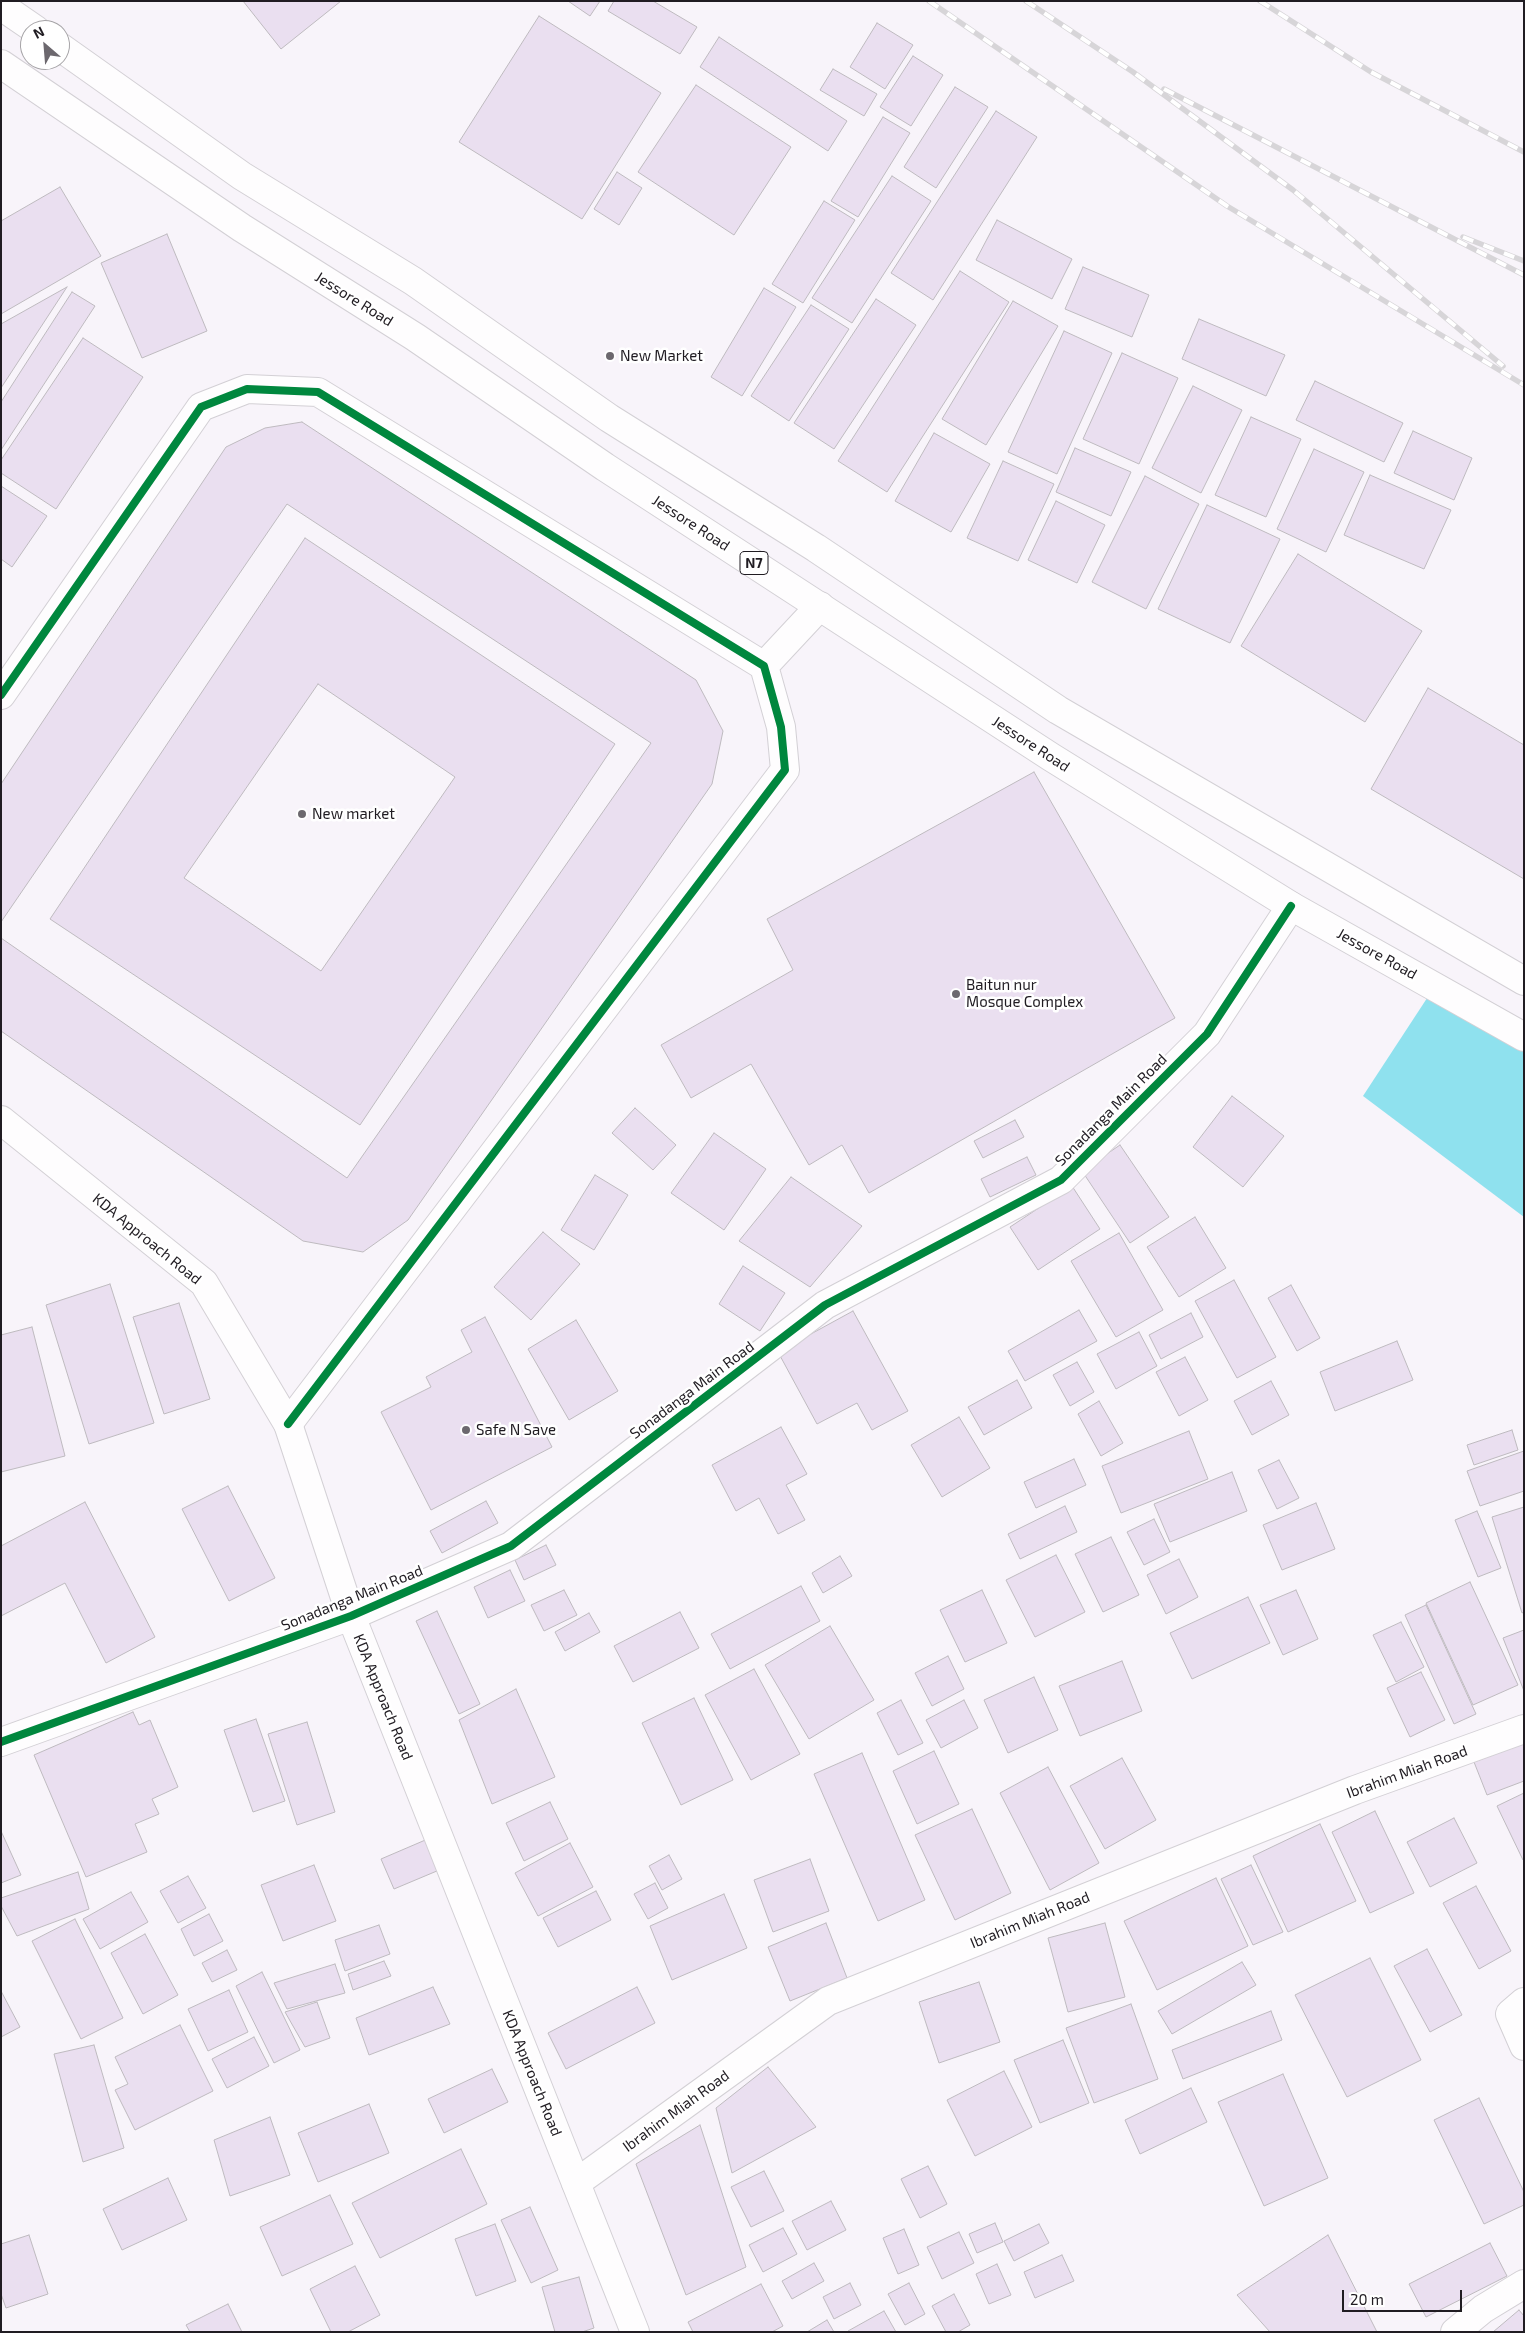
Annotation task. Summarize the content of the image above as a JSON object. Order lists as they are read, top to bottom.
{
  "streets": {
    "main road": [
      "Jessore Road",
      "N7",
      "Sonadanga Main Road",
      "KDA Approach Road",
      "Ibrahim Miah Road"
    ]
  },
  "crossings": [
    ["Jessore Road", "Sonadanga Main Road"],
    ["Sonadanga Main Road", "KDA Approach Road"],
    ["KDA Approach Road", "Ibrahim Miah Road"]
  ],
  "places": [
    "New Market",
    "New market",
    "Baitun nur Mosque Complex",
    "Safe N Save"
  ],
  "scale_bar": "20 m",
  "north": "top left"
}
